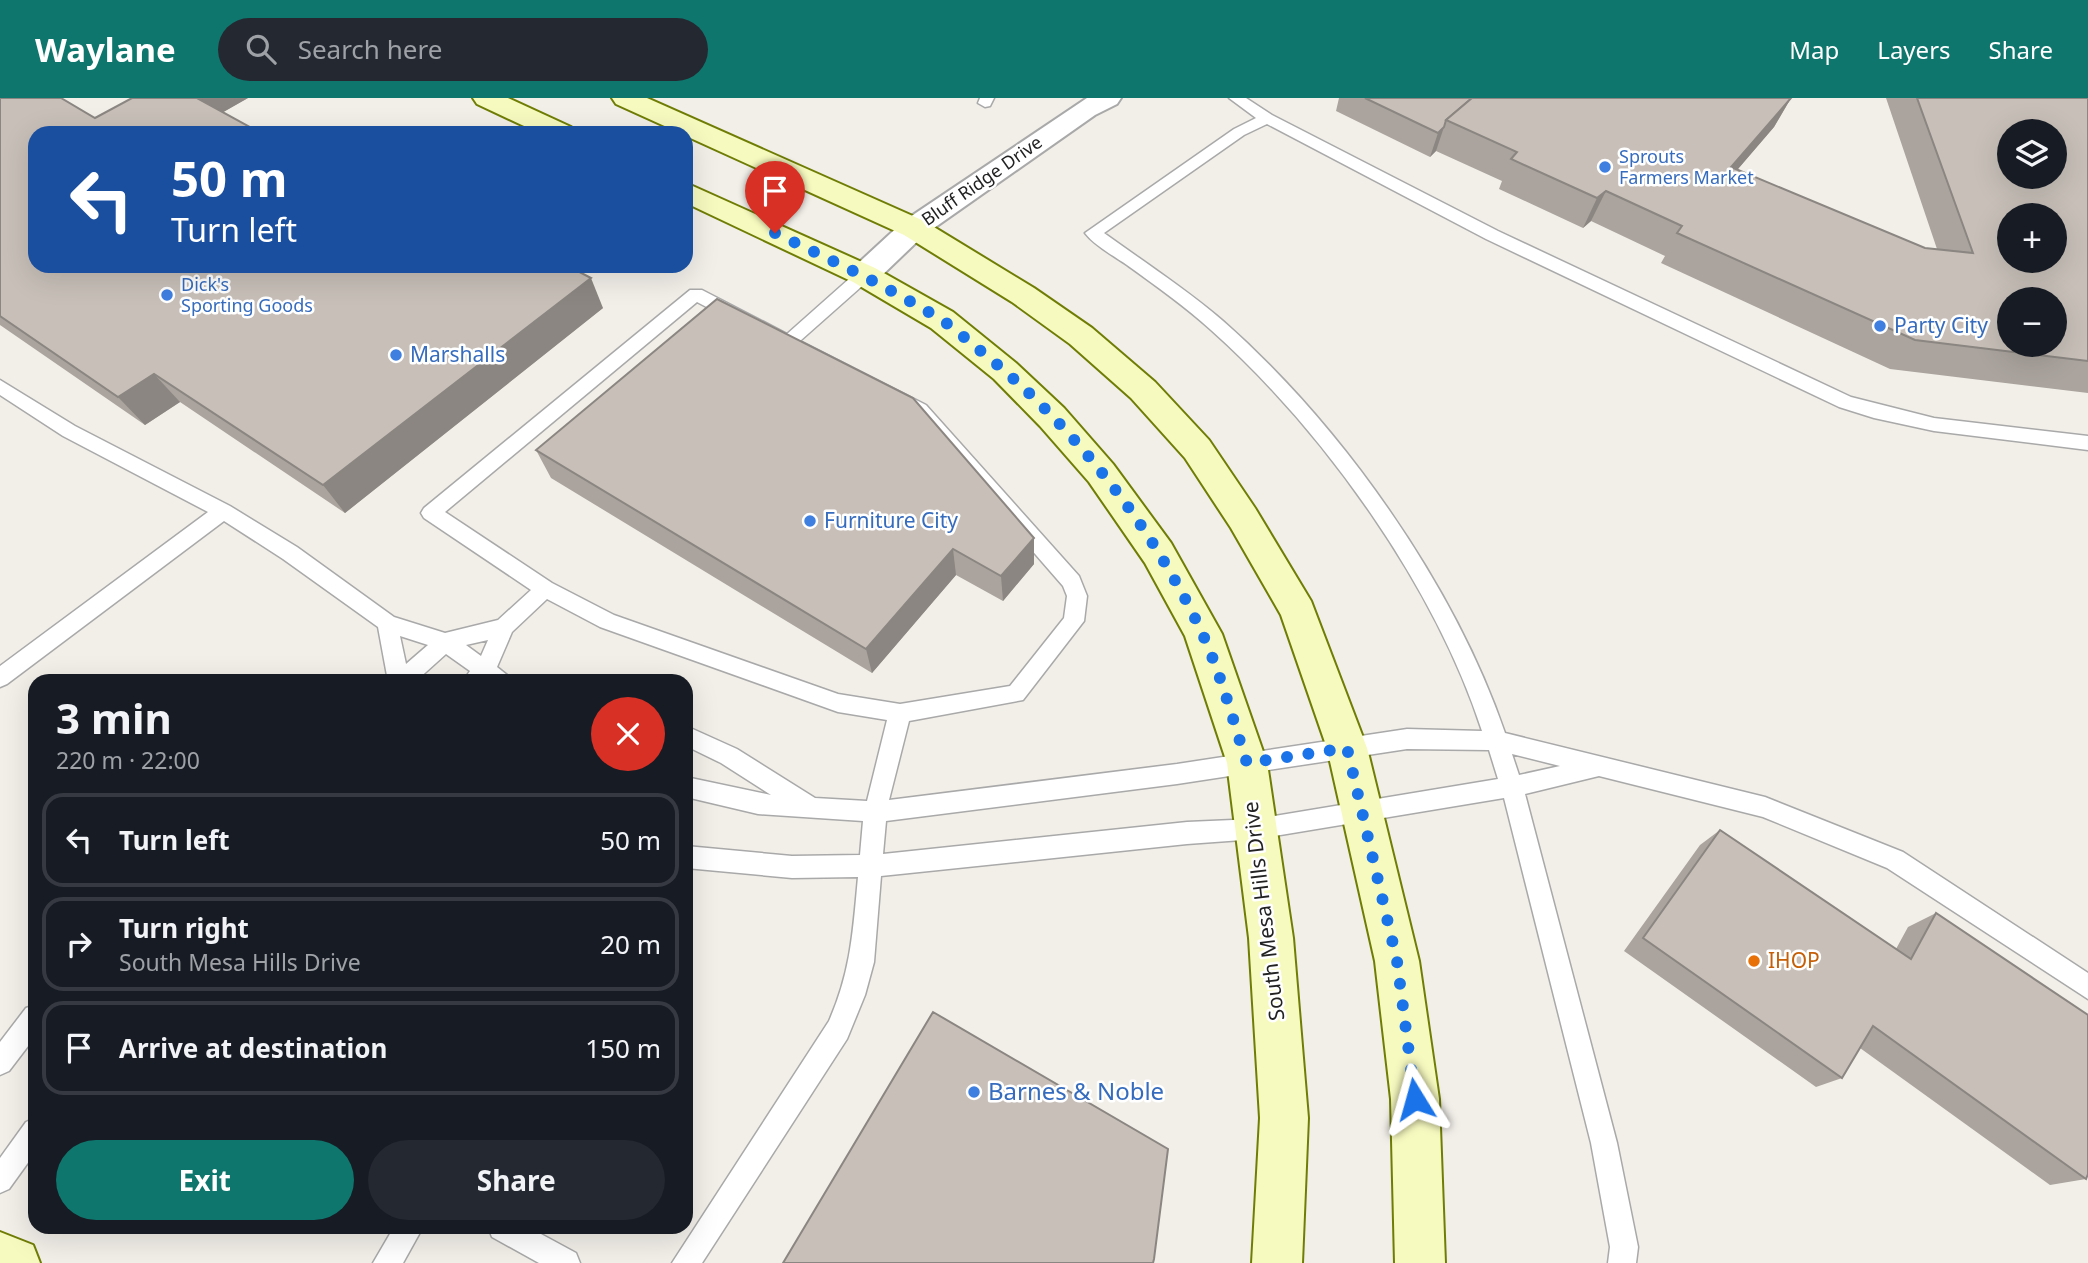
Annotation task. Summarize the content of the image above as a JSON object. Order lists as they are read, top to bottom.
{
  "streets": {
    "street": ["Bluff Ridge Drive", "South Mesa Hills Drive"]
  },
  "crossings": [
    ["Bluff Ridge Drive", "South Mesa Hills Drive"]
  ],
  "places": [
    "Sprouts Farmers Market",
    "Dick's Sporting Goods",
    "Party City",
    "Marshalls",
    "Furniture City",
    "IHOP",
    "Barnes & Noble"
  ],
  "page": {
    "header": "Waylane",
    "search": "Search here",
    "nav": ["Map", "Layers", "Share"],
    "map_buttons": ["+", "−"],
    "turn": ["50 m", "Turn left"],
    "heading": ["3 min", "220 m · 22:00"],
    "list": [
      {
        "name": "Turn left",
        "value": "50 m"
      },
      {
        "name": "Turn right",
        "note": "South Mesa Hills Drive",
        "value": "20 m"
      },
      {
        "name": "Arrive at destination",
        "value": "150 m"
      }
    ],
    "buttons": ["Exit", "Share"]
  }
}
